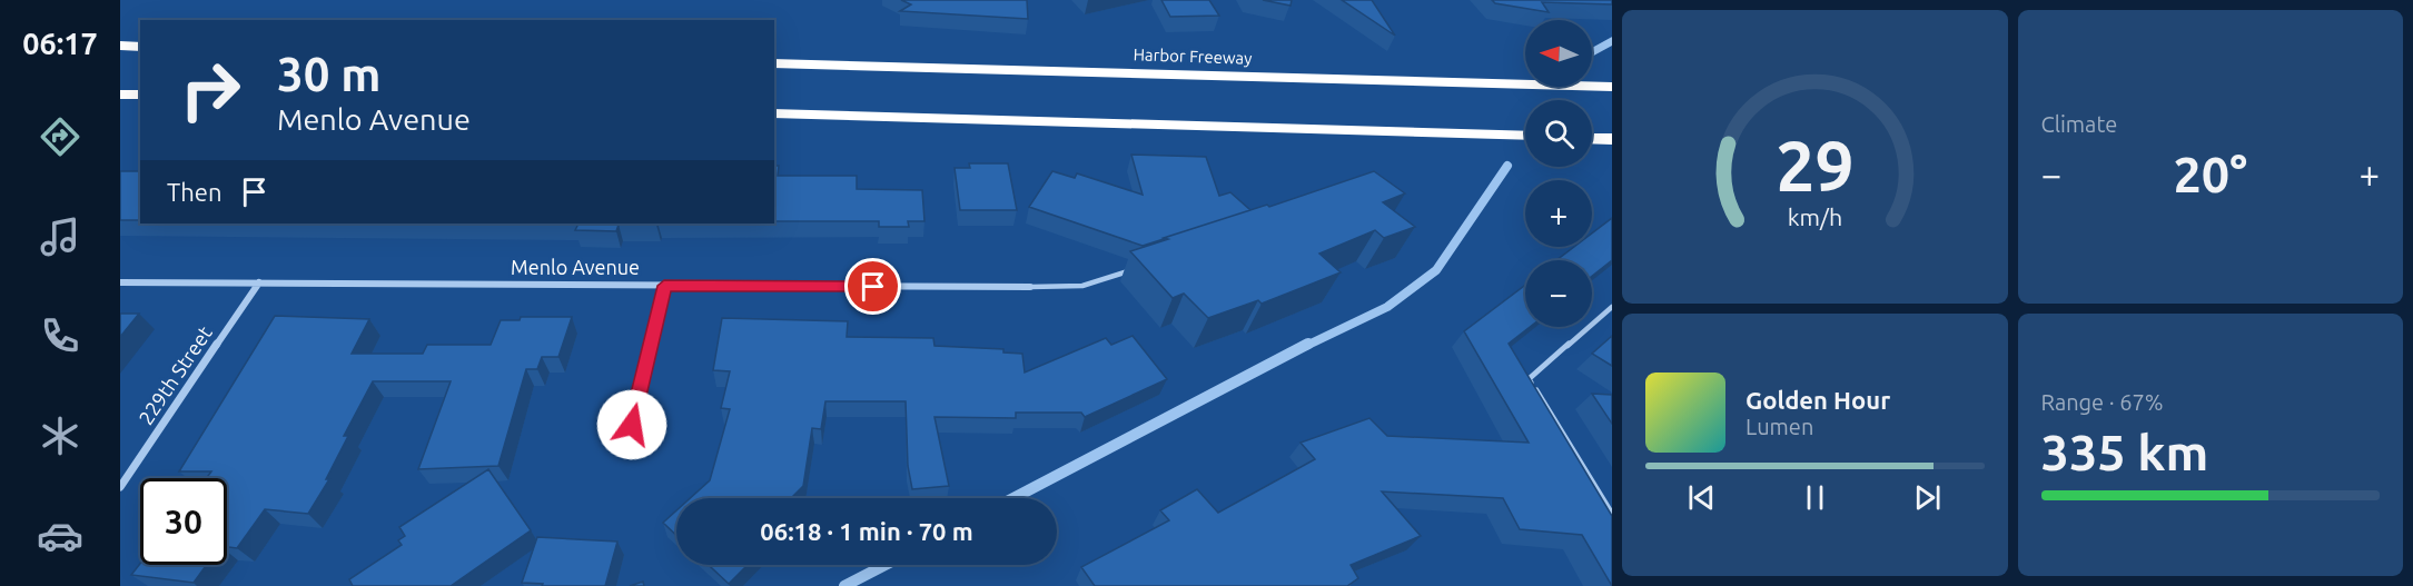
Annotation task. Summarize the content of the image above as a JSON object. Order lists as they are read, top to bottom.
{
  "streets": {
    "highway": ["Harbor Freeway"],
    "street": ["Menlo Avenue", "229th Street"]
  },
  "crossings": [
    ["Menlo Avenue", "229th Street"]
  ],
  "north": "left",
  "page": {
    "tabs": "06:17",
    "tile": [
      "Climate",
      ["Range · 67%", "335 km"]
    ],
    "map_buttons": ["+", "−"],
    "turn": ["30 m", "Menlo Avenue"],
    "heat": ["−", "20°", "+"],
    "then": "Then",
    "song": ["Golden Hour", "Lumen"],
    "limit": "30",
    "trip": "06:18 · 1 min · 70 m",
    "gauge": ["29", "km/h"]
  }
}
